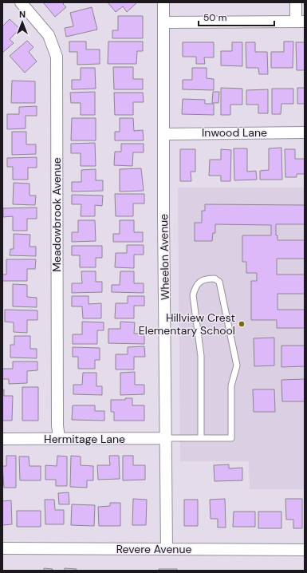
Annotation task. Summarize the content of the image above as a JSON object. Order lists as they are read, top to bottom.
{
  "streets": {
    "street": [
      "Inwood Lane",
      "Meadowbrook Avenue",
      "Wheelon Avenue",
      "Hermitage Lane",
      "Revere Avenue"
    ]
  },
  "crossings": [
    ["Inwood Lane", "Wheelon Avenue"],
    ["Meadowbrook Avenue", "Hermitage Lane"],
    ["Wheelon Avenue", "Hermitage Lane"],
    ["Wheelon Avenue", "Revere Avenue"]
  ],
  "places": ["Hillview Crest Elementary School"],
  "scale_bar": "50 m",
  "north": "top"
}
